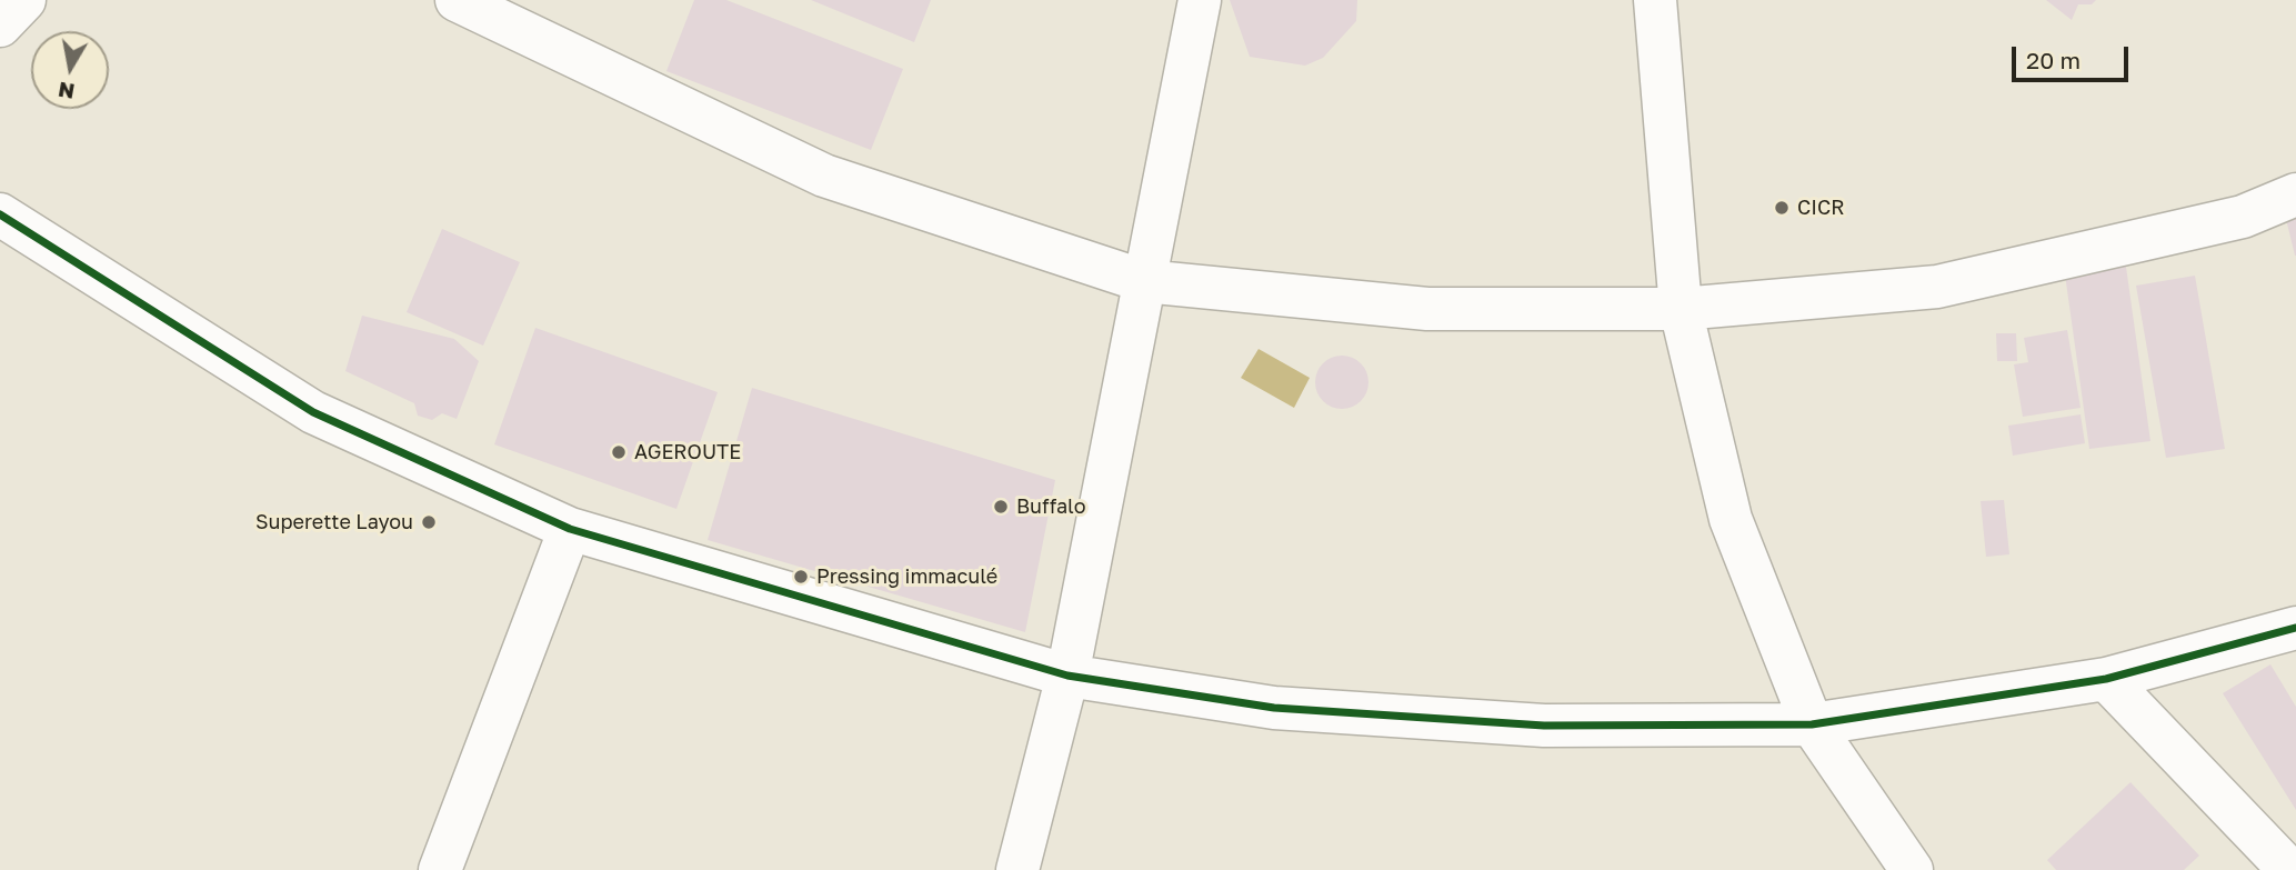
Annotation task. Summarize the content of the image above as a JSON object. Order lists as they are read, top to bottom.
{
  "places": [
    "CICR",
    "AGEROUTE",
    "Buffalo",
    "Superette Layou",
    "Pressing immaculé"
  ],
  "scale_bar": "20 m",
  "north": "bottom"
}
